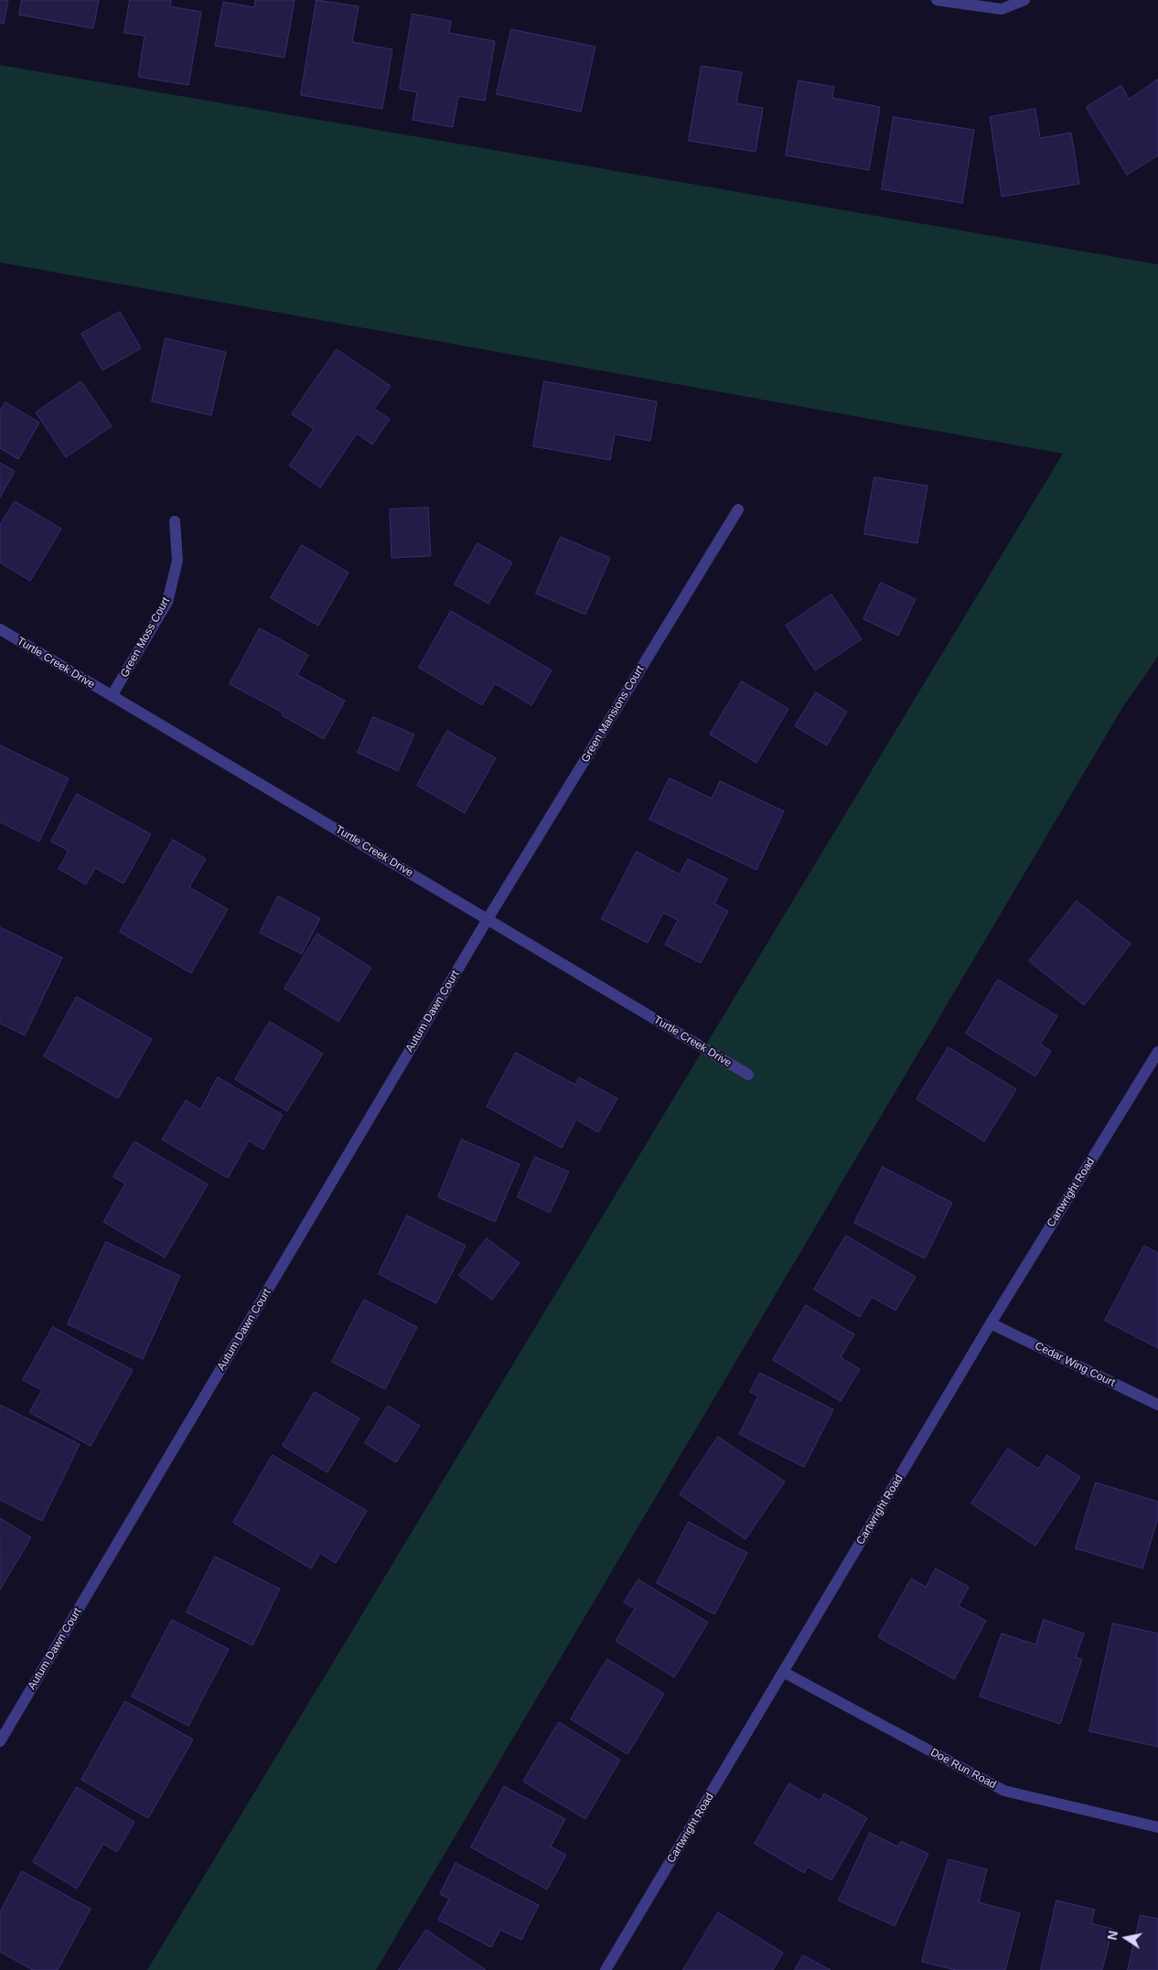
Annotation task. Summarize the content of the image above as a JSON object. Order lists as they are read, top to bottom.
{
  "streets": {
    "street": [
      "Green Moss Court",
      "Turtle Creek Drive",
      "Green Mansions Court",
      "Autum Dawn Court",
      "Cartwright Road",
      "Cedar Wing Court",
      "Doe Run Road"
    ]
  },
  "crossings": [
    ["Green Moss Court", "Turtle Creek Drive"],
    ["Turtle Creek Drive", "Green Mansions Court"],
    ["Turtle Creek Drive", "Autum Dawn Court"],
    ["Green Mansions Court", "Autum Dawn Court"],
    ["Cartwright Road", "Cedar Wing Court"],
    ["Cartwright Road", "Doe Run Road"]
  ],
  "north": "left"
}
